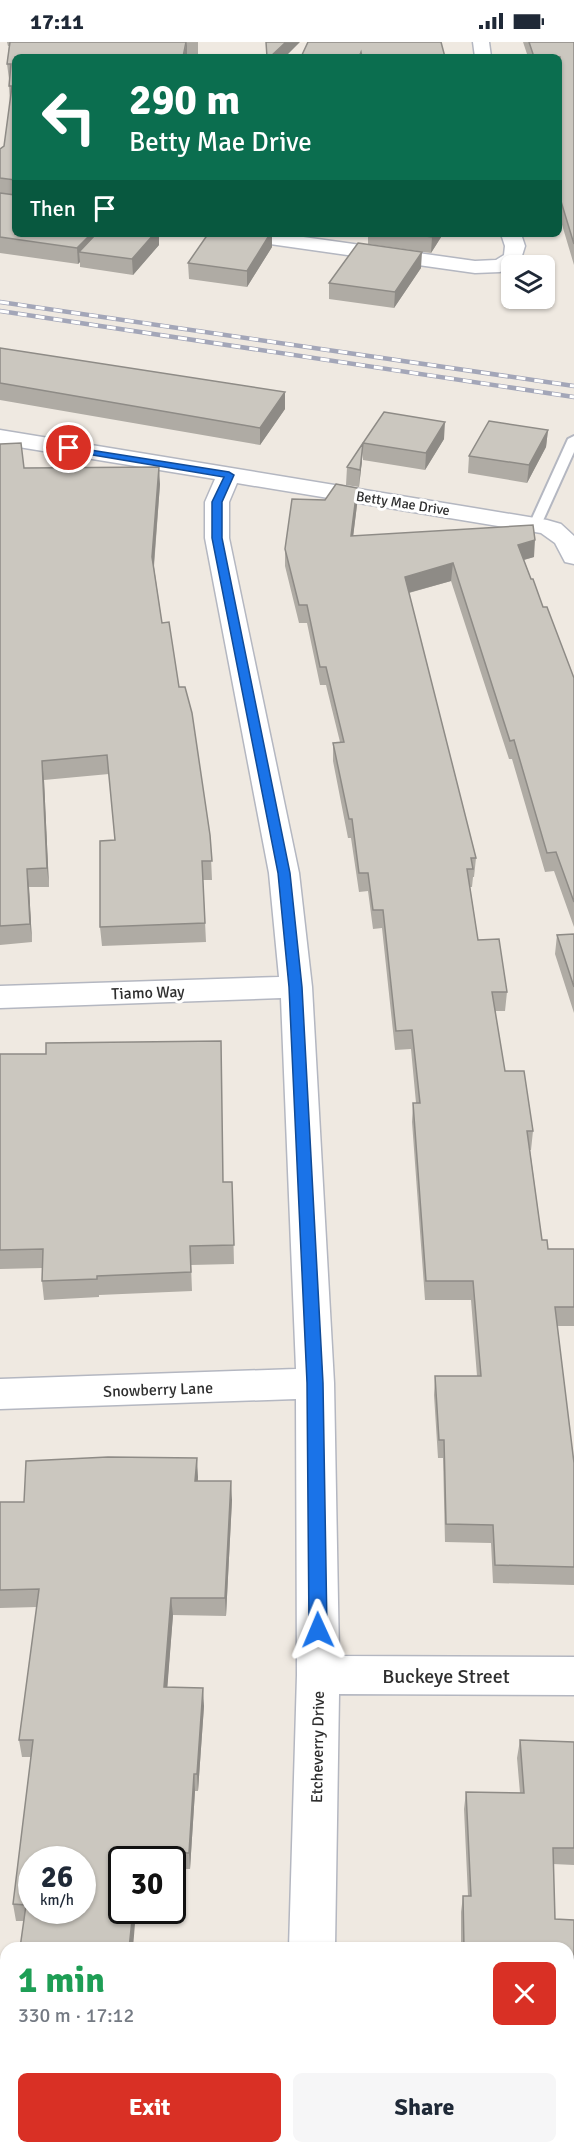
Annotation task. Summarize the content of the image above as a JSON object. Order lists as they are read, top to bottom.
{
  "streets": {
    "street": [
      "Betty Mae Drive",
      "Tiamo Way",
      "Snowberry Lane",
      "Buckeye Street",
      "Etcheverry Drive"
    ]
  },
  "crossings": [
    ["Betty Mae Drive", "Etcheverry Drive"],
    ["Tiamo Way", "Etcheverry Drive"],
    ["Snowberry Lane", "Etcheverry Drive"],
    ["Buckeye Street", "Etcheverry Drive"]
  ],
  "page": {
    "status": "17:11",
    "turn": ["290 m", "Betty Mae Drive"],
    "then": "Then",
    "speed": "26 km/h",
    "limit": "30",
    "heading": ["1 min", "330 m · 17:12"],
    "buttons": ["Exit", "Share"]
  }
}
